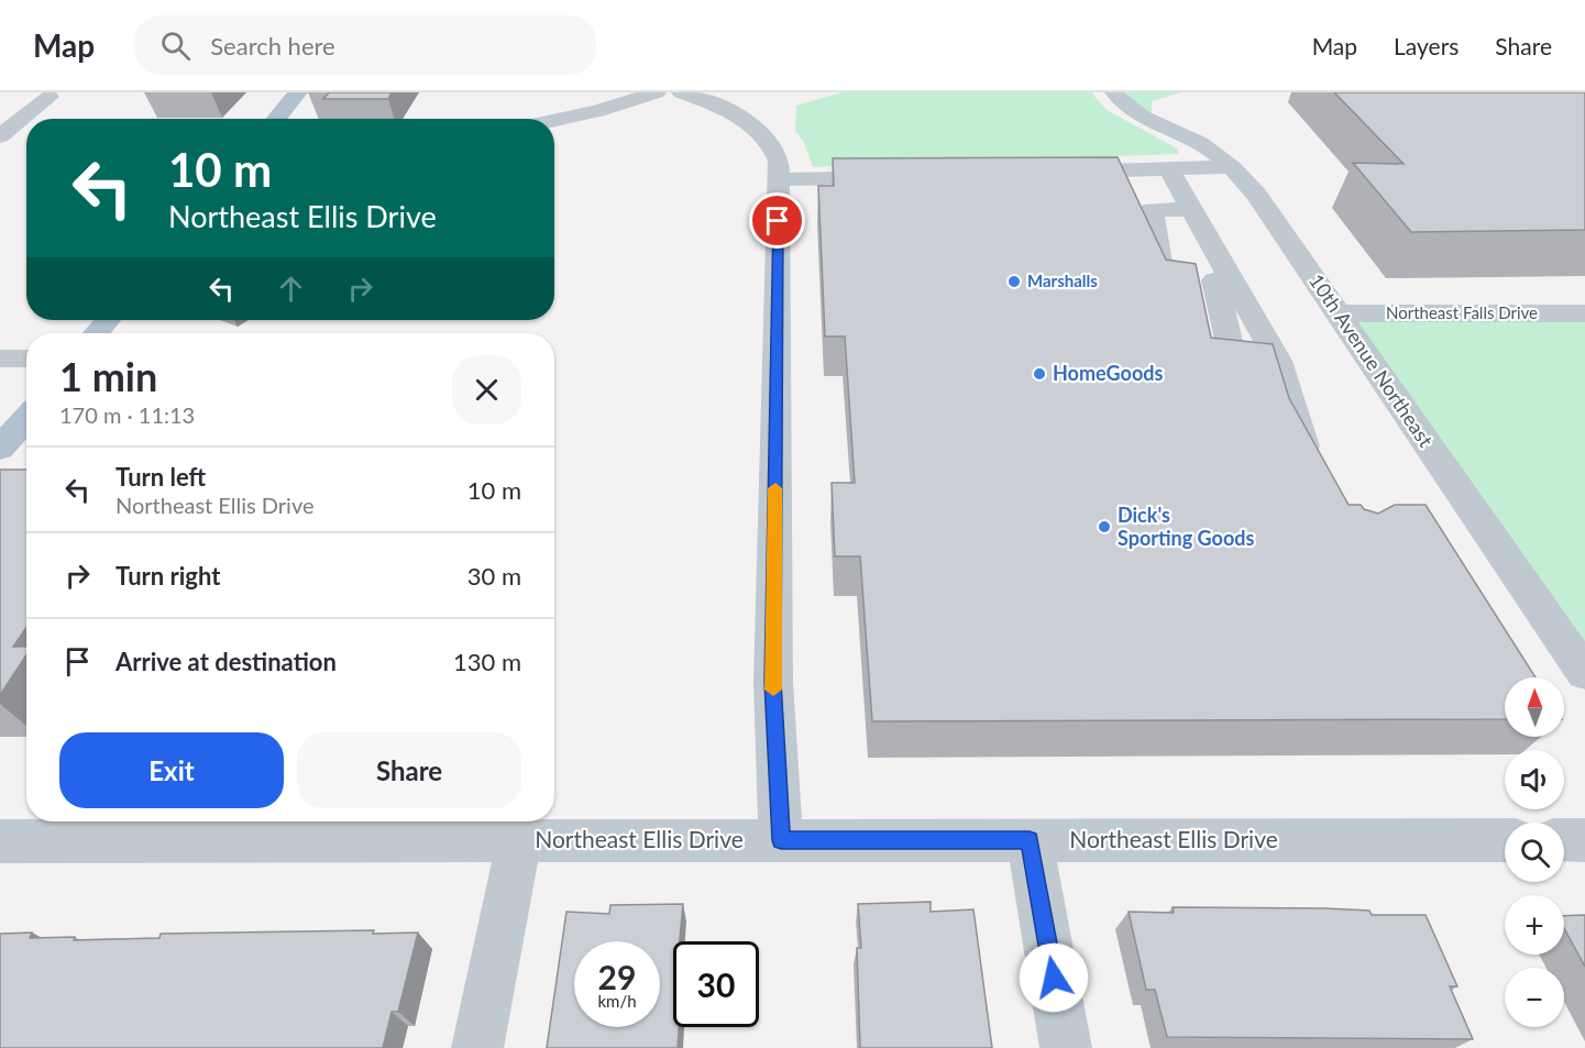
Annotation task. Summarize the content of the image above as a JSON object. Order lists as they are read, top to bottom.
{
  "streets": {
    "street": ["Northeast Falls Drive", "10th Avenue Northeast", "Northeast Ellis Drive"]
  },
  "crossings": [
    ["Northeast Falls Drive", "10th Avenue Northeast"]
  ],
  "places": ["Marshalls", "HomeGoods", "Dick's Sporting Goods"],
  "north": "top",
  "page": {
    "header": "Map",
    "search": "Search here",
    "nav": ["Map", "Layers", "Share"],
    "turn": ["10 m", "Northeast Ellis Drive"],
    "heading": ["1 min", "170 m · 11:13"],
    "list": [
      {
        "name": "Turn left",
        "note": "Northeast Ellis Drive",
        "value": "10 m"
      },
      {
        "name": "Turn right",
        "value": "30 m"
      },
      {
        "name": "Arrive at destination",
        "value": "130 m"
      }
    ],
    "map_buttons": ["+", "−"],
    "buttons": ["Exit", "Share"],
    "speed": "29 km/h",
    "limit": "30"
  }
}
